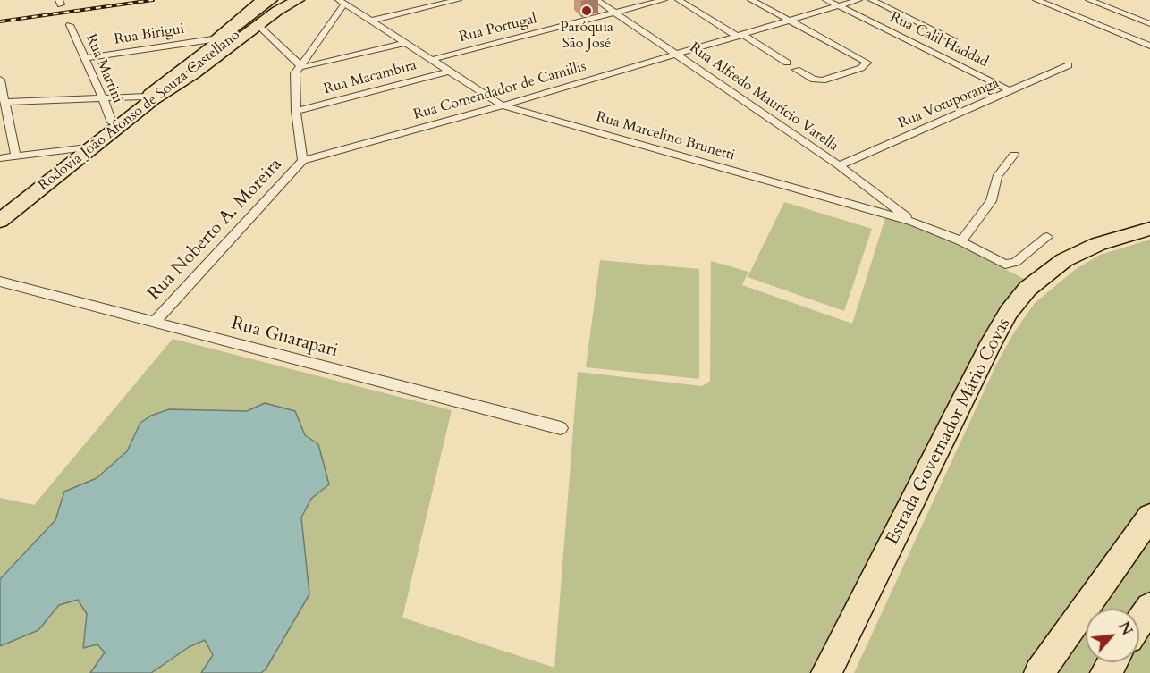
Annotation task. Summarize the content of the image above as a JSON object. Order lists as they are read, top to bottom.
{
  "streets": {
    "highway": ["Rodovia João Afonso de Souza Castellano", "Estrada Governador Mário Covas"],
    "street": [
      "Rua Portugal",
      "Rua Birigui",
      "Rua Calil Haddad",
      "Rua Martini",
      "Rua Macambira",
      "Rua Comendador de Camillis",
      "Rua Alfredo Maurício Varella",
      "Rua Votuporanga",
      "Rua Marcelino Brunetti",
      "Rua Noberto A. Moreira",
      "Rua Guarapari"
    ]
  },
  "crossings": [
    ["Rua Portugal", "Rua Alfredo Maurício Varella"],
    ["Rua Portugal", "Rua Marcelino Brunetti"],
    ["Rua Birigui", "Rua Martini"],
    ["Rua Calil Haddad", "Rua Comendador de Camillis"],
    ["Rua Calil Haddad", "Rua Votuporanga"],
    ["Rua Martini", "Rodovia João Afonso de Souza Castellano"],
    ["Rua Macambira", "Rua Marcelino Brunetti"],
    ["Rua Comendador de Camillis", "Rua Alfredo Maurício Varella"],
    ["Rua Comendador de Camillis", "Rua Marcelino Brunetti"],
    ["Rua Comendador de Camillis", "Rua Noberto A. Moreira"],
    ["Rua Alfredo Maurício Varella", "Rua Votuporanga"],
    ["Rua Alfredo Maurício Varella", "Rua Marcelino Brunetti"],
    ["Rua Noberto A. Moreira", "Rua Guarapari"]
  ],
  "places": ["Paróquia São José"],
  "north": "top right"
}
